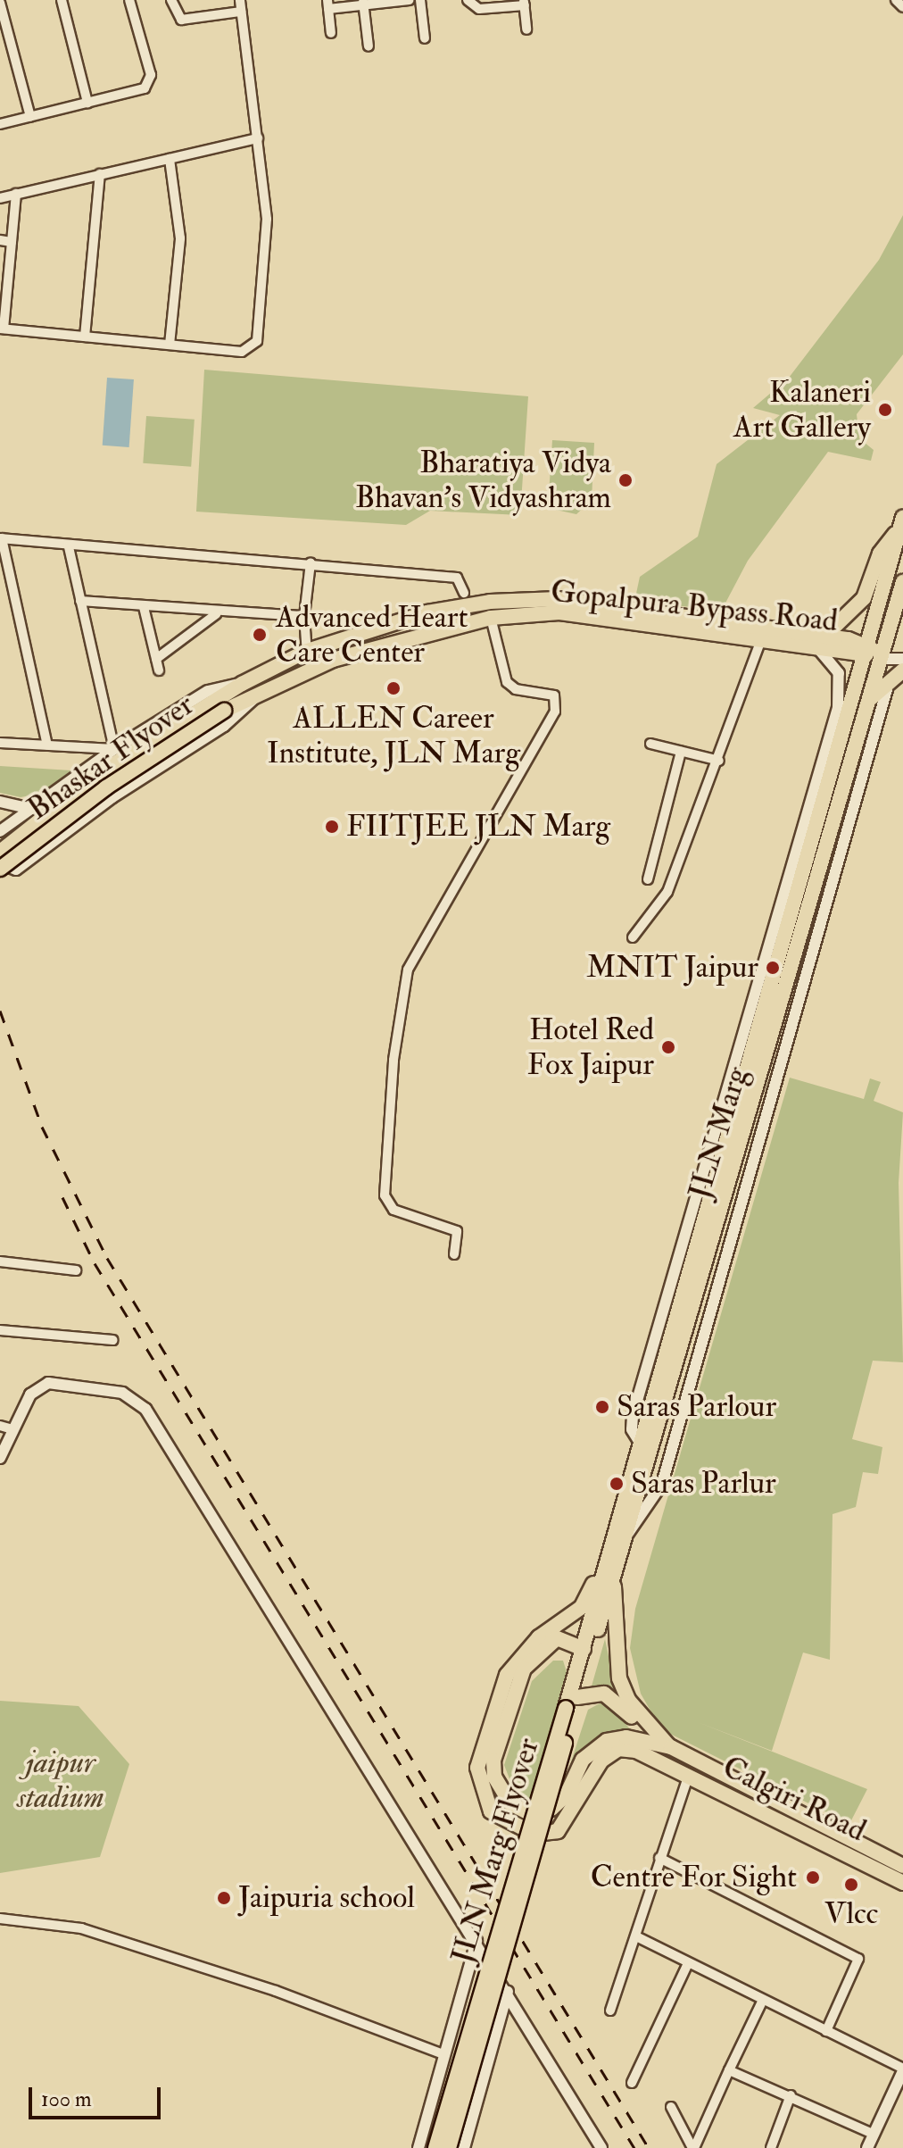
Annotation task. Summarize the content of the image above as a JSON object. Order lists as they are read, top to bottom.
{
  "streets": {
    "main road": [
      "Gopalpura Bypass Road",
      "Bhaskar Flyover",
      "JLN Marg",
      "Calgiri Road",
      "JLN Marg Flyover"
    ]
  },
  "crossings": [
    ["Gopalpura Bypass Road", "Bhaskar Flyover"],
    ["Gopalpura Bypass Road", "JLN Marg"],
    ["JLN Marg", "Calgiri Road"],
    ["JLN Marg", "JLN Marg Flyover"],
    ["Calgiri Road", "JLN Marg Flyover"]
  ],
  "parks": ["jaipur stadium"],
  "places": [
    "Kalaneri Art Gallery",
    "Bharatiya Vidya Bhavan's Vidyashram",
    "Advanced Heart Care Center",
    "ALLEN Career Institute, JLN Marg",
    "FIITJEE JLN Marg",
    "MNIT Jaipur",
    "Hotel Red Fox Jaipur",
    "Saras Parlour",
    "Saras Parlur",
    "Centre For Sight",
    "Vlcc",
    "Jaipuria school"
  ],
  "scale_bar": "100 m"
}
